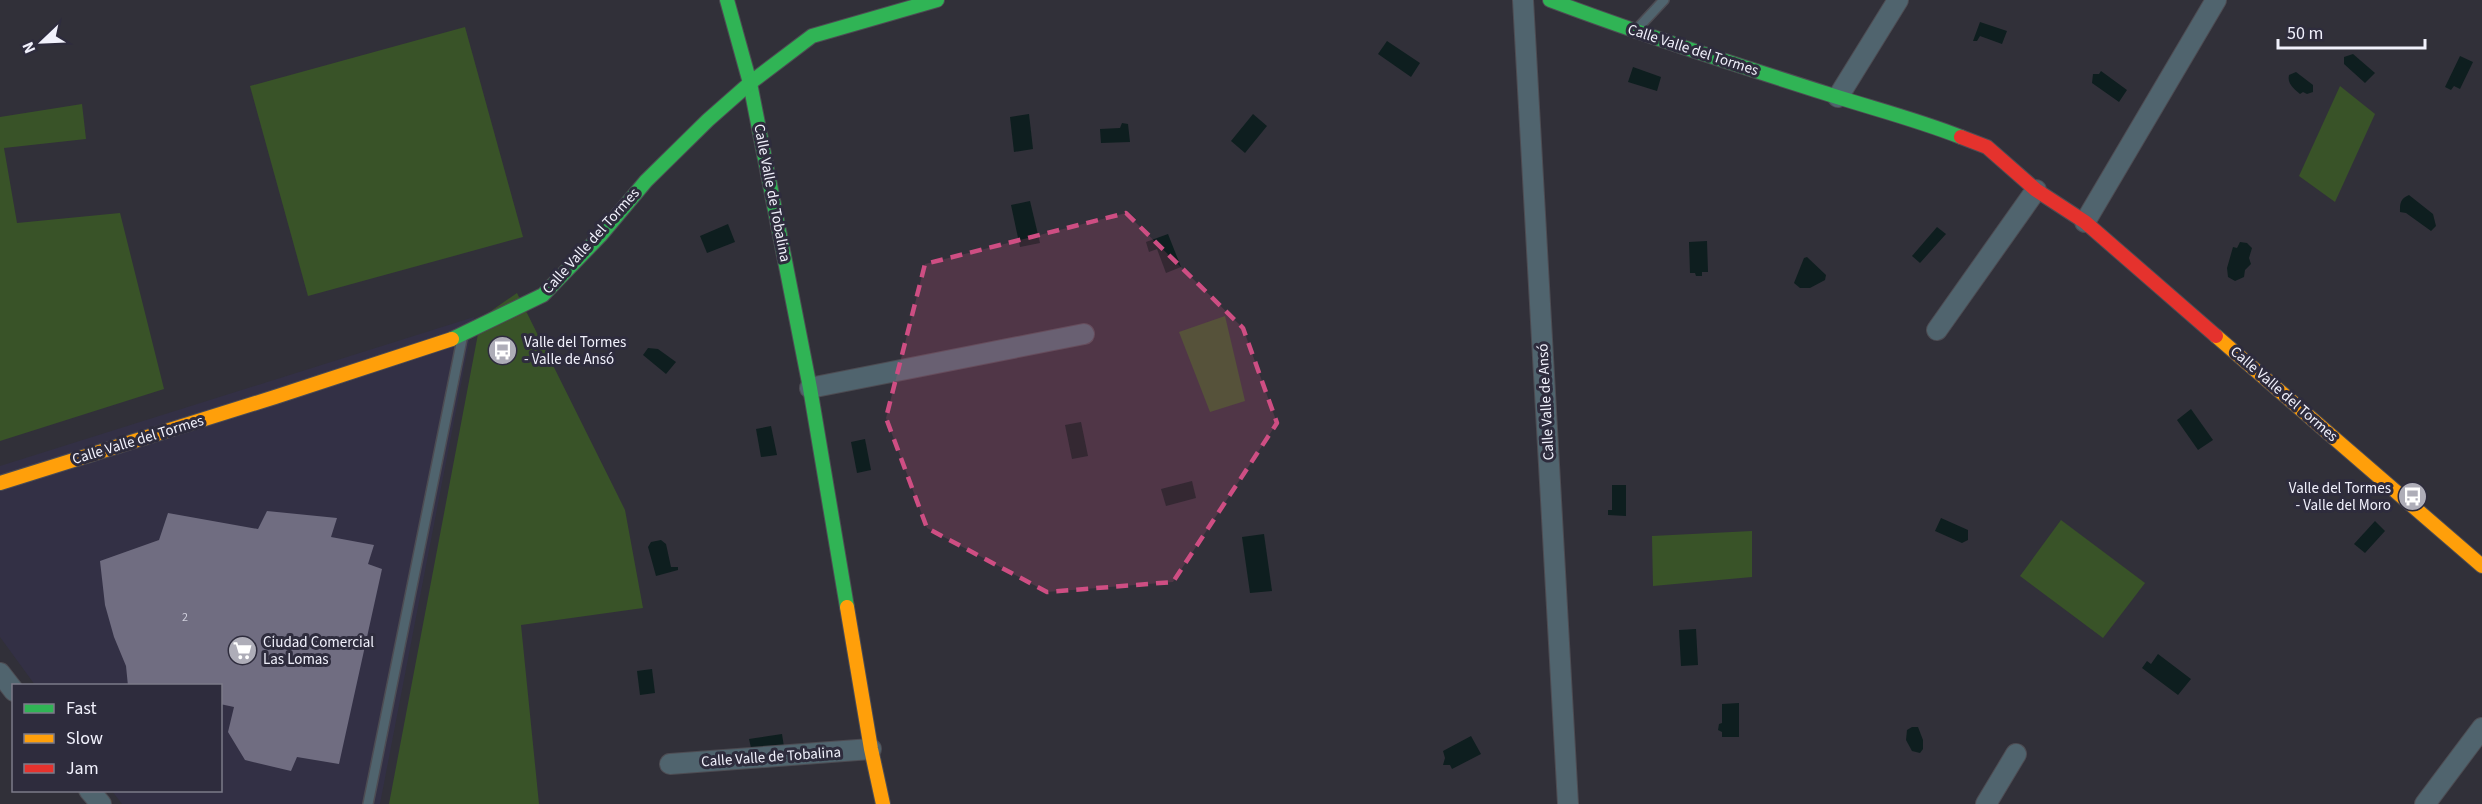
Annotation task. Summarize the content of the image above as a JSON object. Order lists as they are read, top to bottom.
{
  "streets": {
    "street": ["Calle Valle del Tormes", "Calle Valle de Tobalina", "Calle Valle de Ansó"]
  },
  "crossings": [
    ["Calle Valle del Tormes", "Calle Valle de Tobalina"]
  ],
  "places": {
    "bus stop": ["Valle del Tormes - Valle de Ansó", "Valle del Tormes - Valle del Moro"],
    "supermarket": ["Ciudad Comercial Las Lomas"]
  },
  "house_numbers": ["2"],
  "legend": ["Fast", "Slow", "Jam"],
  "scale_bar": "50 m",
  "north": "bottom left"
}
